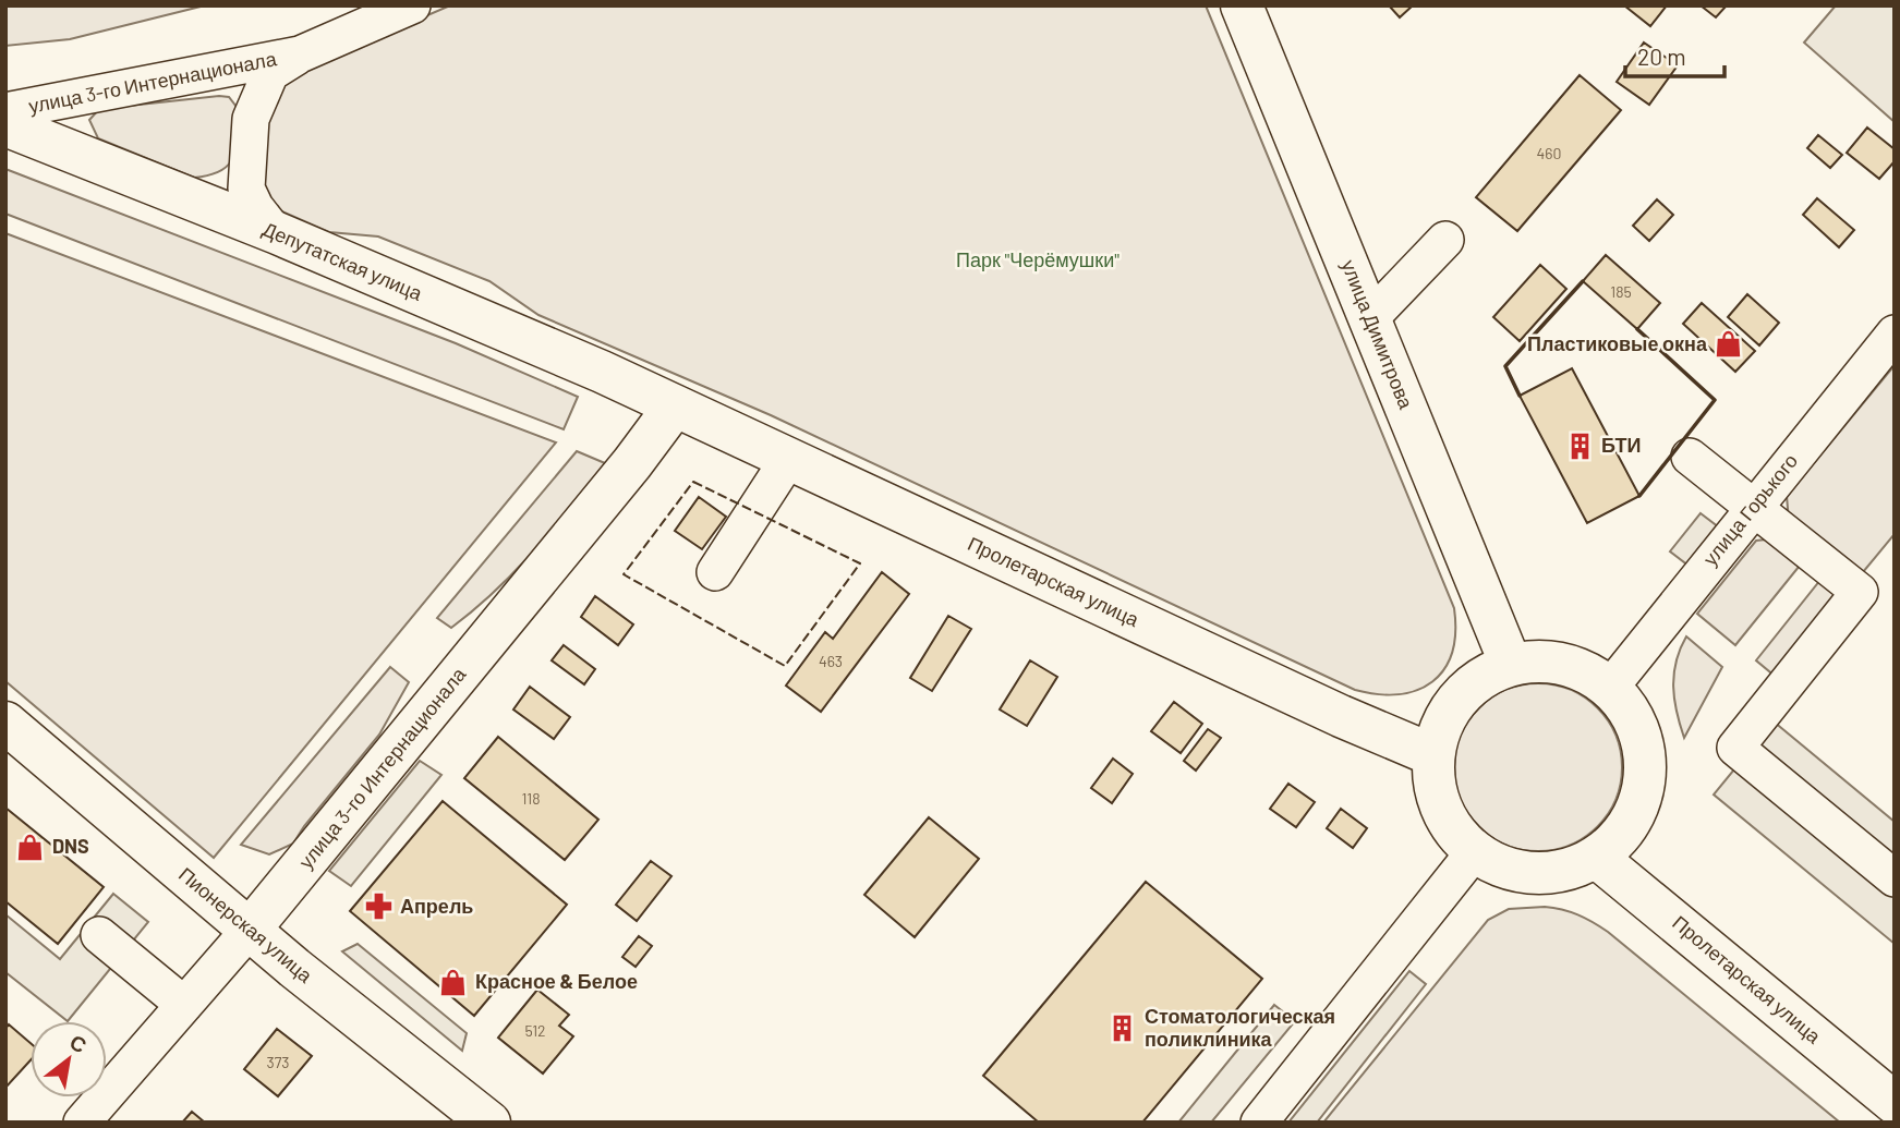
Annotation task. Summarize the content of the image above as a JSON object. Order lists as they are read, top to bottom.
{
  "streets": {
    "main road": [
      "улица 3-го Интернационала",
      "Депутатская улица",
      "улица Димитрова",
      "Пролетарская улица",
      "Пионерская улица"
    ],
    "street": ["улица Горького"]
  },
  "crossings": [
    ["улица 3-го Интернационала", "Депутатская улица"],
    ["улица 3-го Интернационала", "Пролетарская улица"],
    ["улица 3-го Интернационала", "Пионерская улица"],
    ["Депутатская улица", "Пролетарская улица"],
    ["улица Димитрова", "улица Горького"],
    ["улица Димитрова", "Пролетарская улица"],
    ["улица Горького", "Пролетарская улица"]
  ],
  "parks": ["Парк \"Черёмушки\""],
  "places": {
    "shop": ["Пластиковые окна", "DNS", "Красное & Белое"],
    "building": ["БТИ", "Стоматологическая поликлиника"],
    "pharmacy": ["Апрель"]
  },
  "house_numbers": [
    "460",
    "185",
    "463",
    "118",
    "512",
    "373"
  ],
  "scale_bar": "20 m",
  "north": "top right"
}
